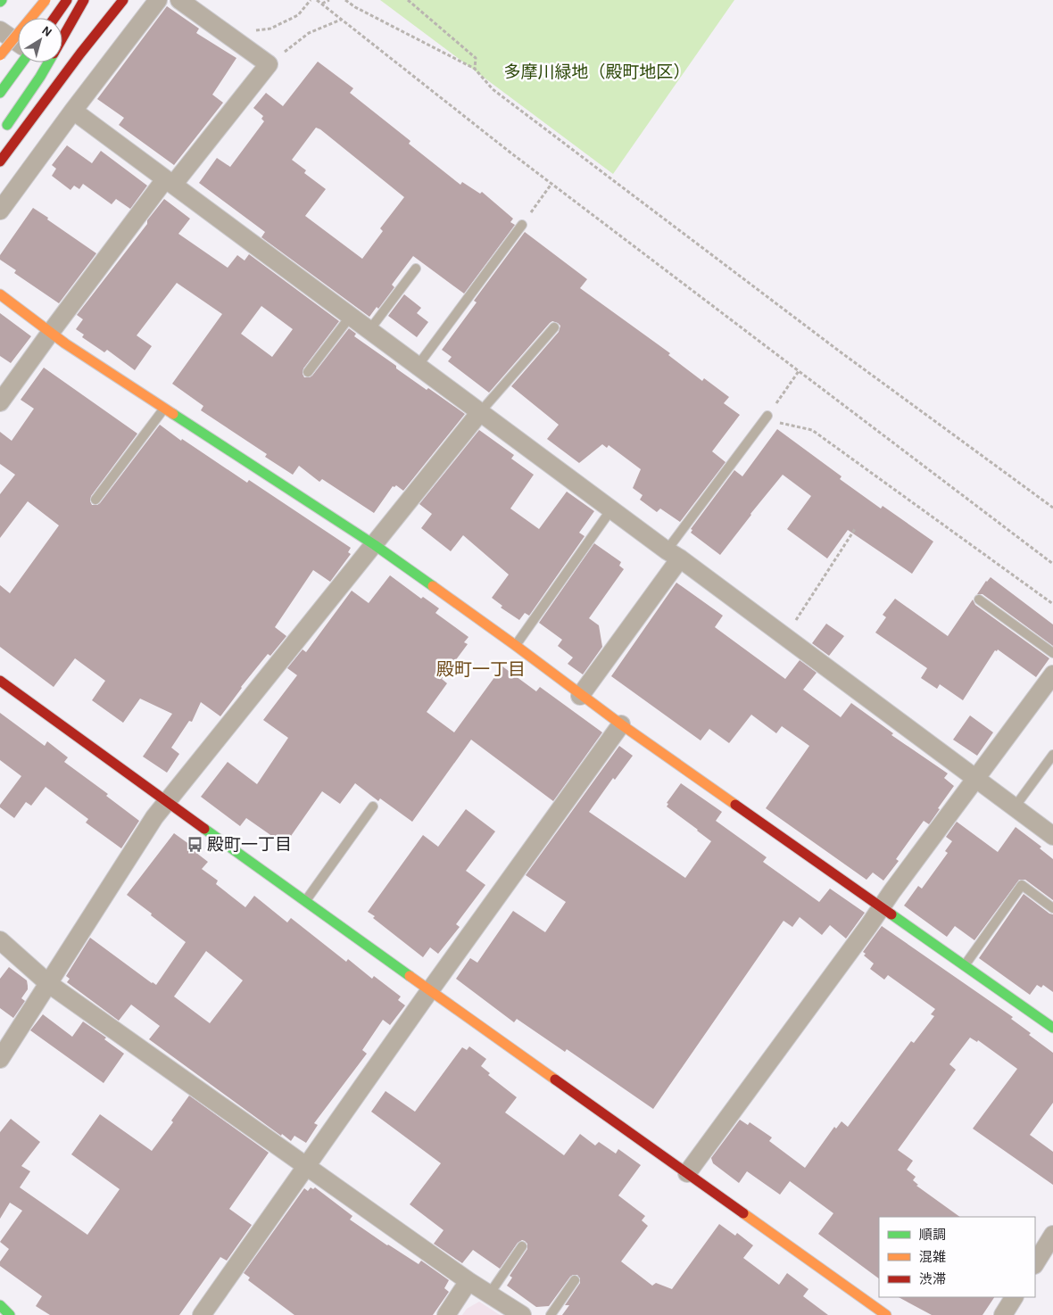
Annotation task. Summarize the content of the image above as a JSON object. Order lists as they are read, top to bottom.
{
  "districts": ["殿町一丁目"],
  "parks": ["多摩川緑地（殿町地区）"],
  "places": {
    "bus stop": ["殿町一丁目"]
  },
  "legend": ["順調", "混雑", "渋滞"],
  "north": "top right"
}
